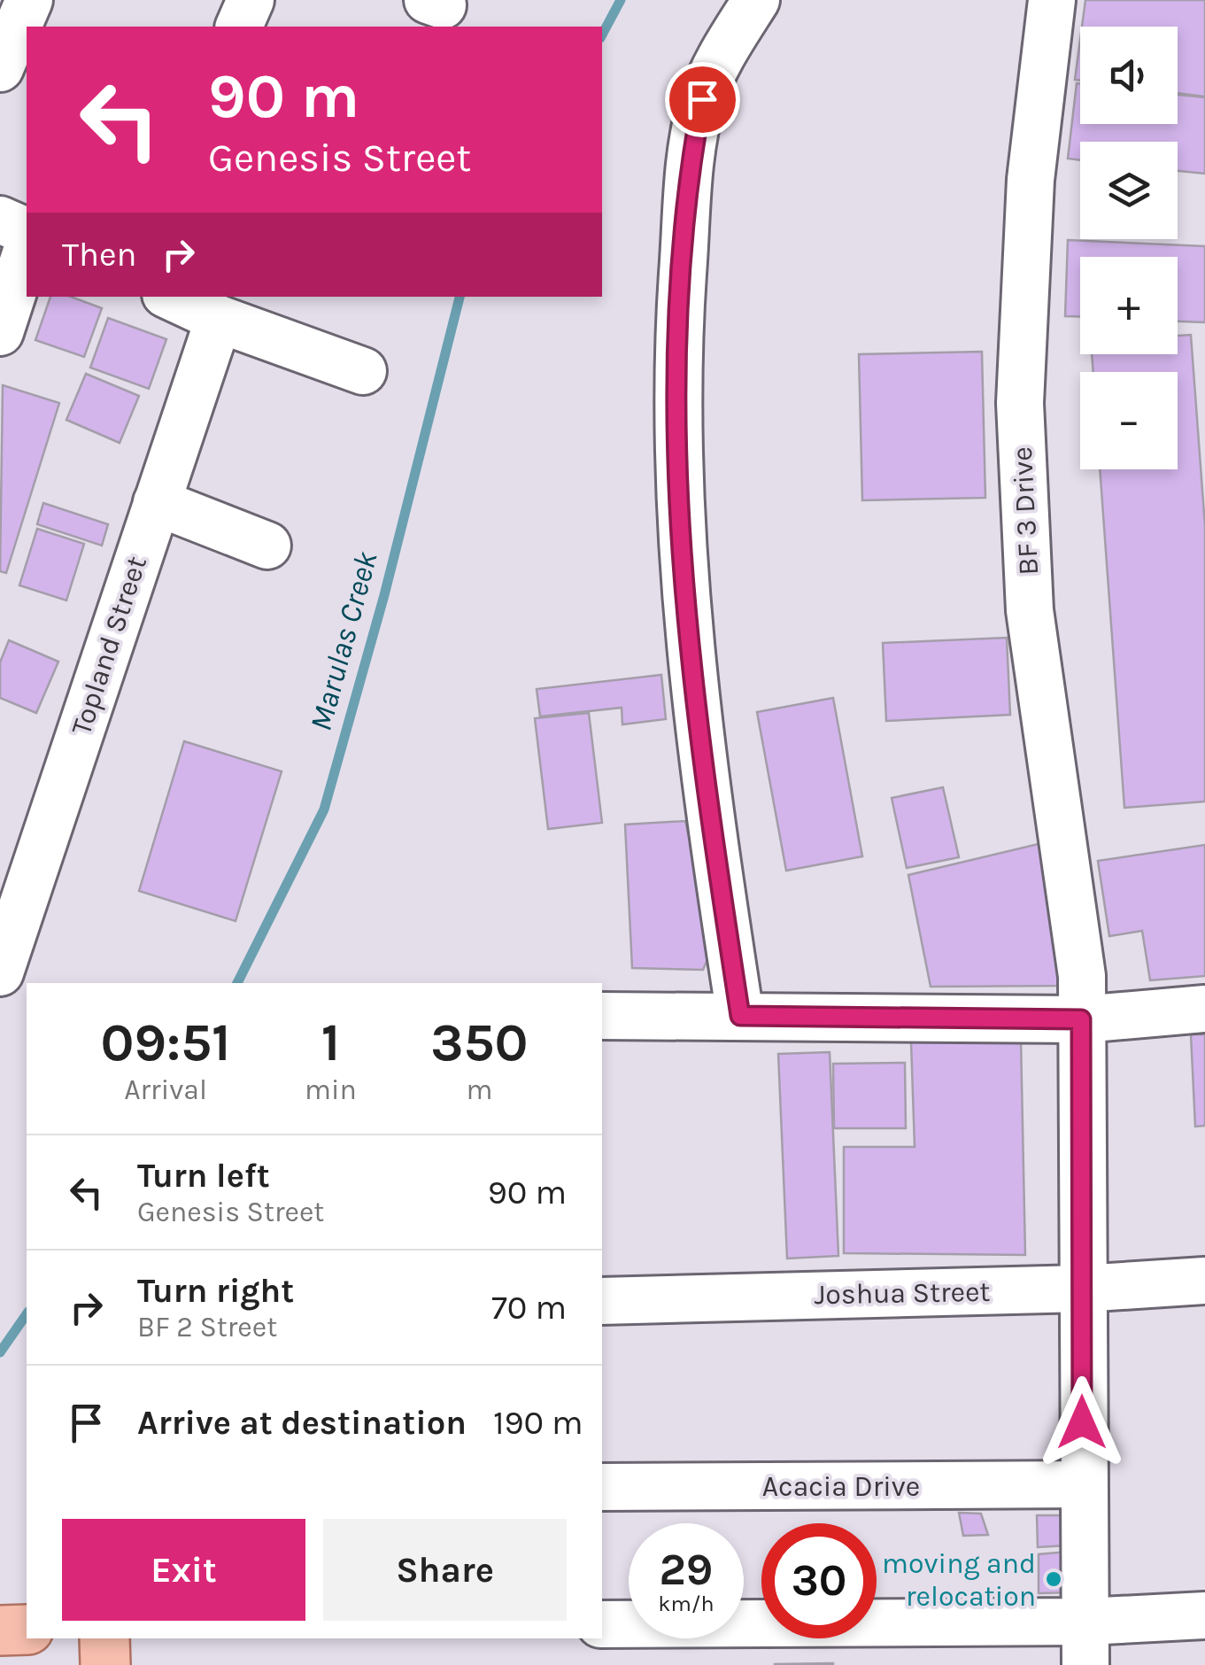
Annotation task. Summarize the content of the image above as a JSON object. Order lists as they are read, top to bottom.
{
  "streets": {
    "street": [
      "BF 3 Drive",
      "Topland Street",
      "Joshua Street",
      "Acacia Drive"
    ]
  },
  "crossings": [
    ["BF 3 Drive", "Joshua Street"],
    ["BF 3 Drive", "Acacia Drive"]
  ],
  "water": ["Marulas Creek"],
  "places": ["moving and relocation"],
  "page": {
    "map_buttons": ["+", "−"],
    "turn": ["90 m", "Genesis Street"],
    "then": "Then",
    "eta": [
      "09:51",
      "Arrival",
      "1",
      "min",
      "350",
      "m"
    ],
    "list": [
      {
        "name": "Turn left",
        "note": "Genesis Street",
        "value": "90 m"
      },
      {
        "name": "Turn right",
        "note": "BF 2 Street",
        "value": "70 m"
      },
      {
        "name": "Arrive at destination",
        "value": "190 m"
      }
    ],
    "buttons": ["Exit", "Share"],
    "speed": "29 km/h",
    "limit": "30"
  }
}
